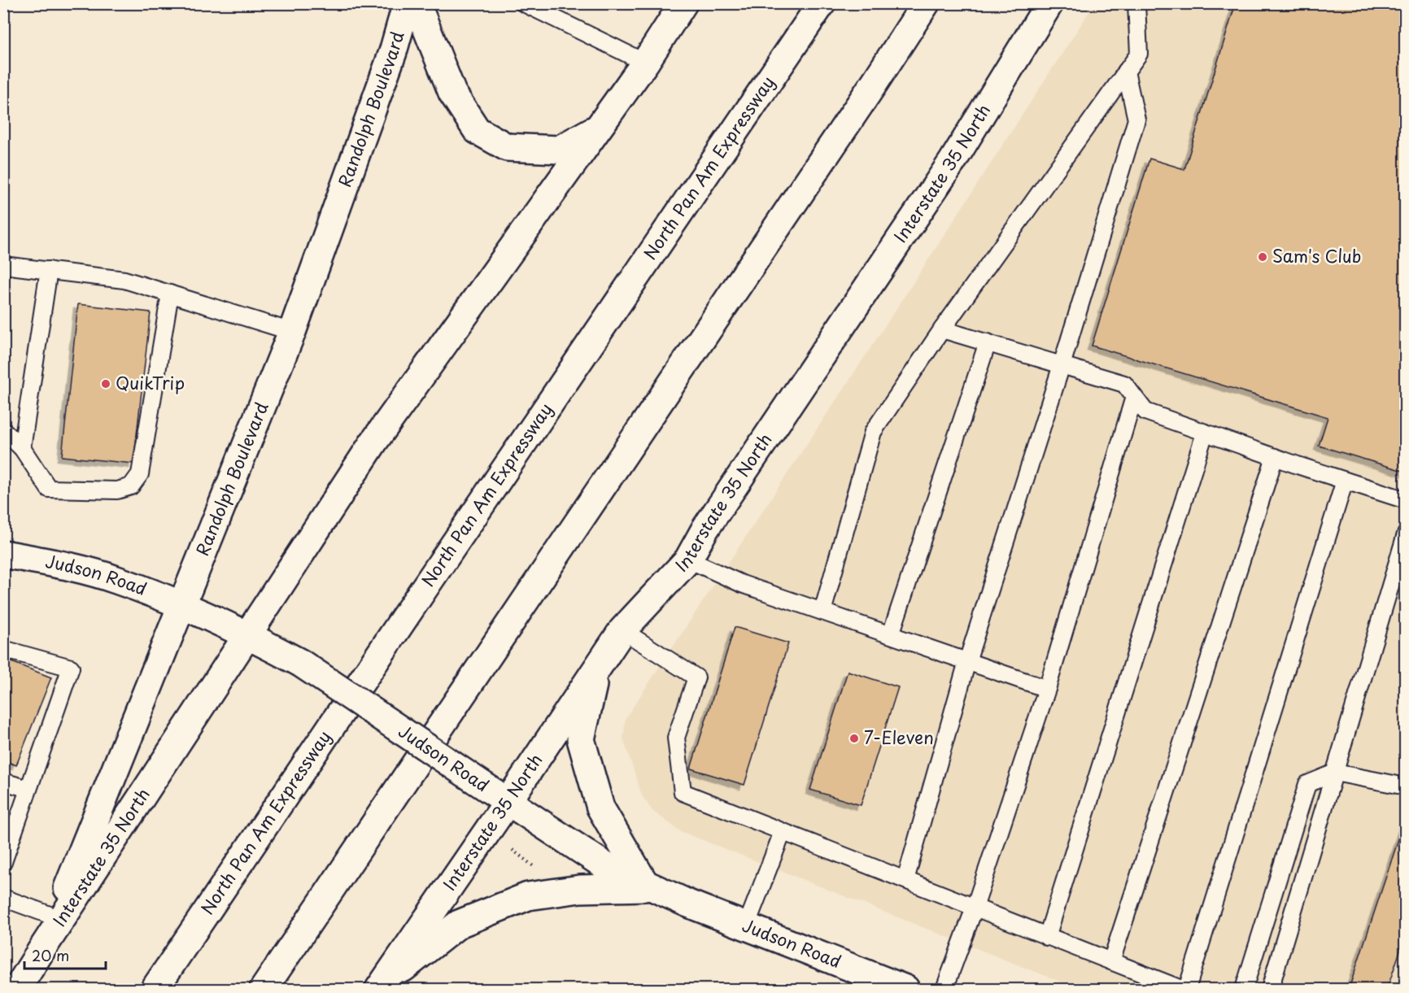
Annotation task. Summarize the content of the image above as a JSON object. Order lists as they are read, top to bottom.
{
  "streets": {
    "main road": [
      "Randolph Boulevard",
      "North Pan Am Expressway",
      "Interstate 35 North",
      "Judson Road"
    ]
  },
  "crossings": [
    ["Randolph Boulevard", "Interstate 35 North"],
    ["Randolph Boulevard", "Judson Road"],
    ["Interstate 35 North", "Judson Road"]
  ],
  "places": ["Sam's Club", "QuikTrip", "7-Eleven"],
  "scale_bar": "20 m"
}
